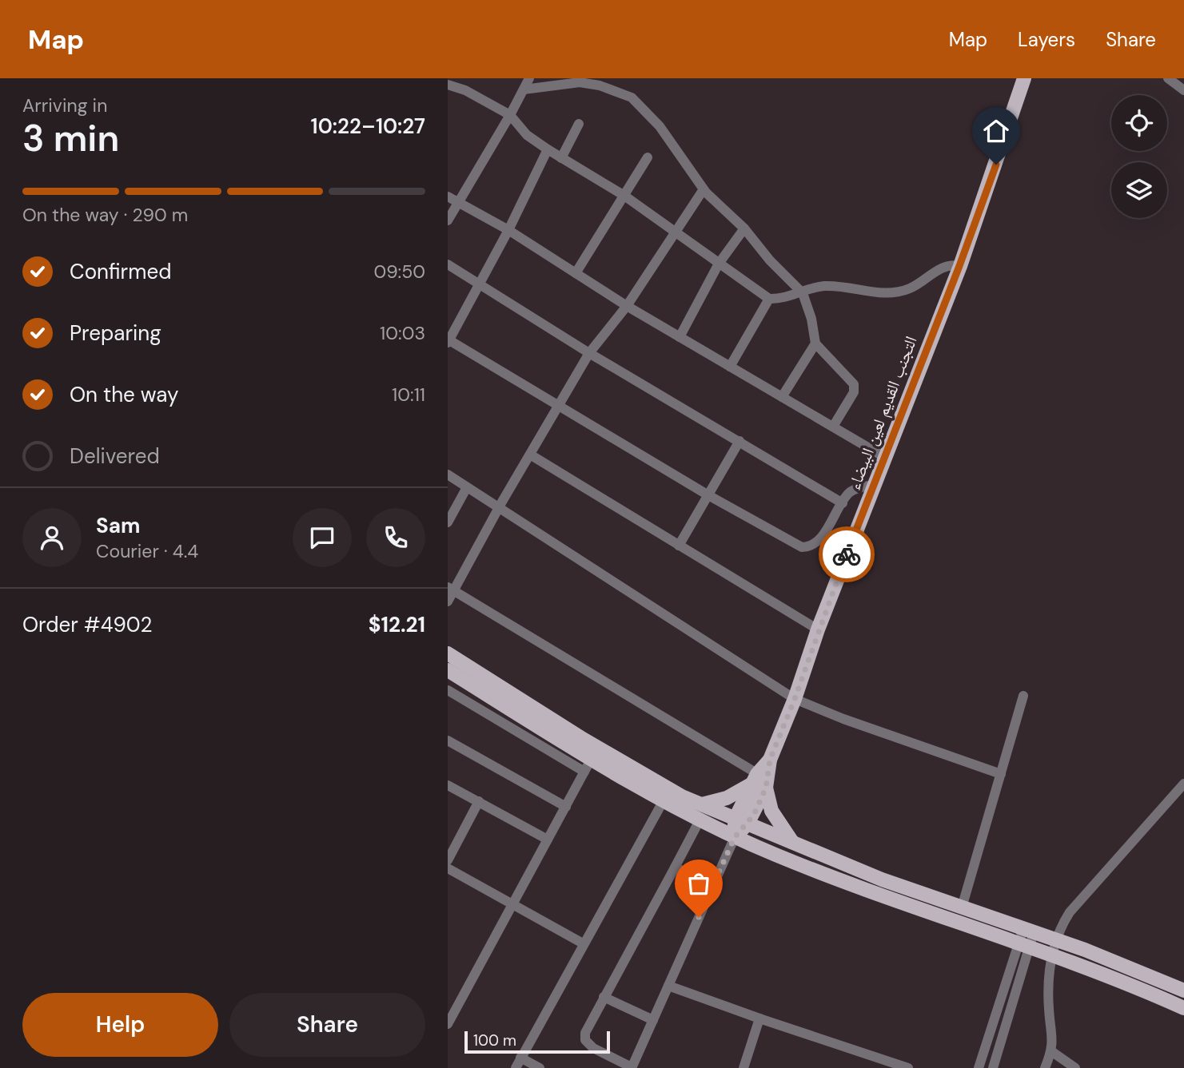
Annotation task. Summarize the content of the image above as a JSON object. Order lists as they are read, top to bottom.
{
  "streets": {
    "main road": ["التجنب القديم لعين البيضاء"]
  },
  "scale_bar": "100 m",
  "page": {
    "header": "Map",
    "nav": ["Map", "Layers", "Share"],
    "heading": ["3 min", "Arriving in", "10:22–10:27"],
    "panel": [
      "Sam",
      "Courier · 4.4",
      "Order #4902",
      "$12.21"
    ],
    "bar": "On the way · 290 m",
    "list": [
      ["Confirmed", "09:50"],
      ["Preparing", "10:03"],
      ["On the way", "10:11"],
      "Delivered"
    ],
    "buttons": ["Help", "Share"],
    "scale": "100 m"
  }
}
